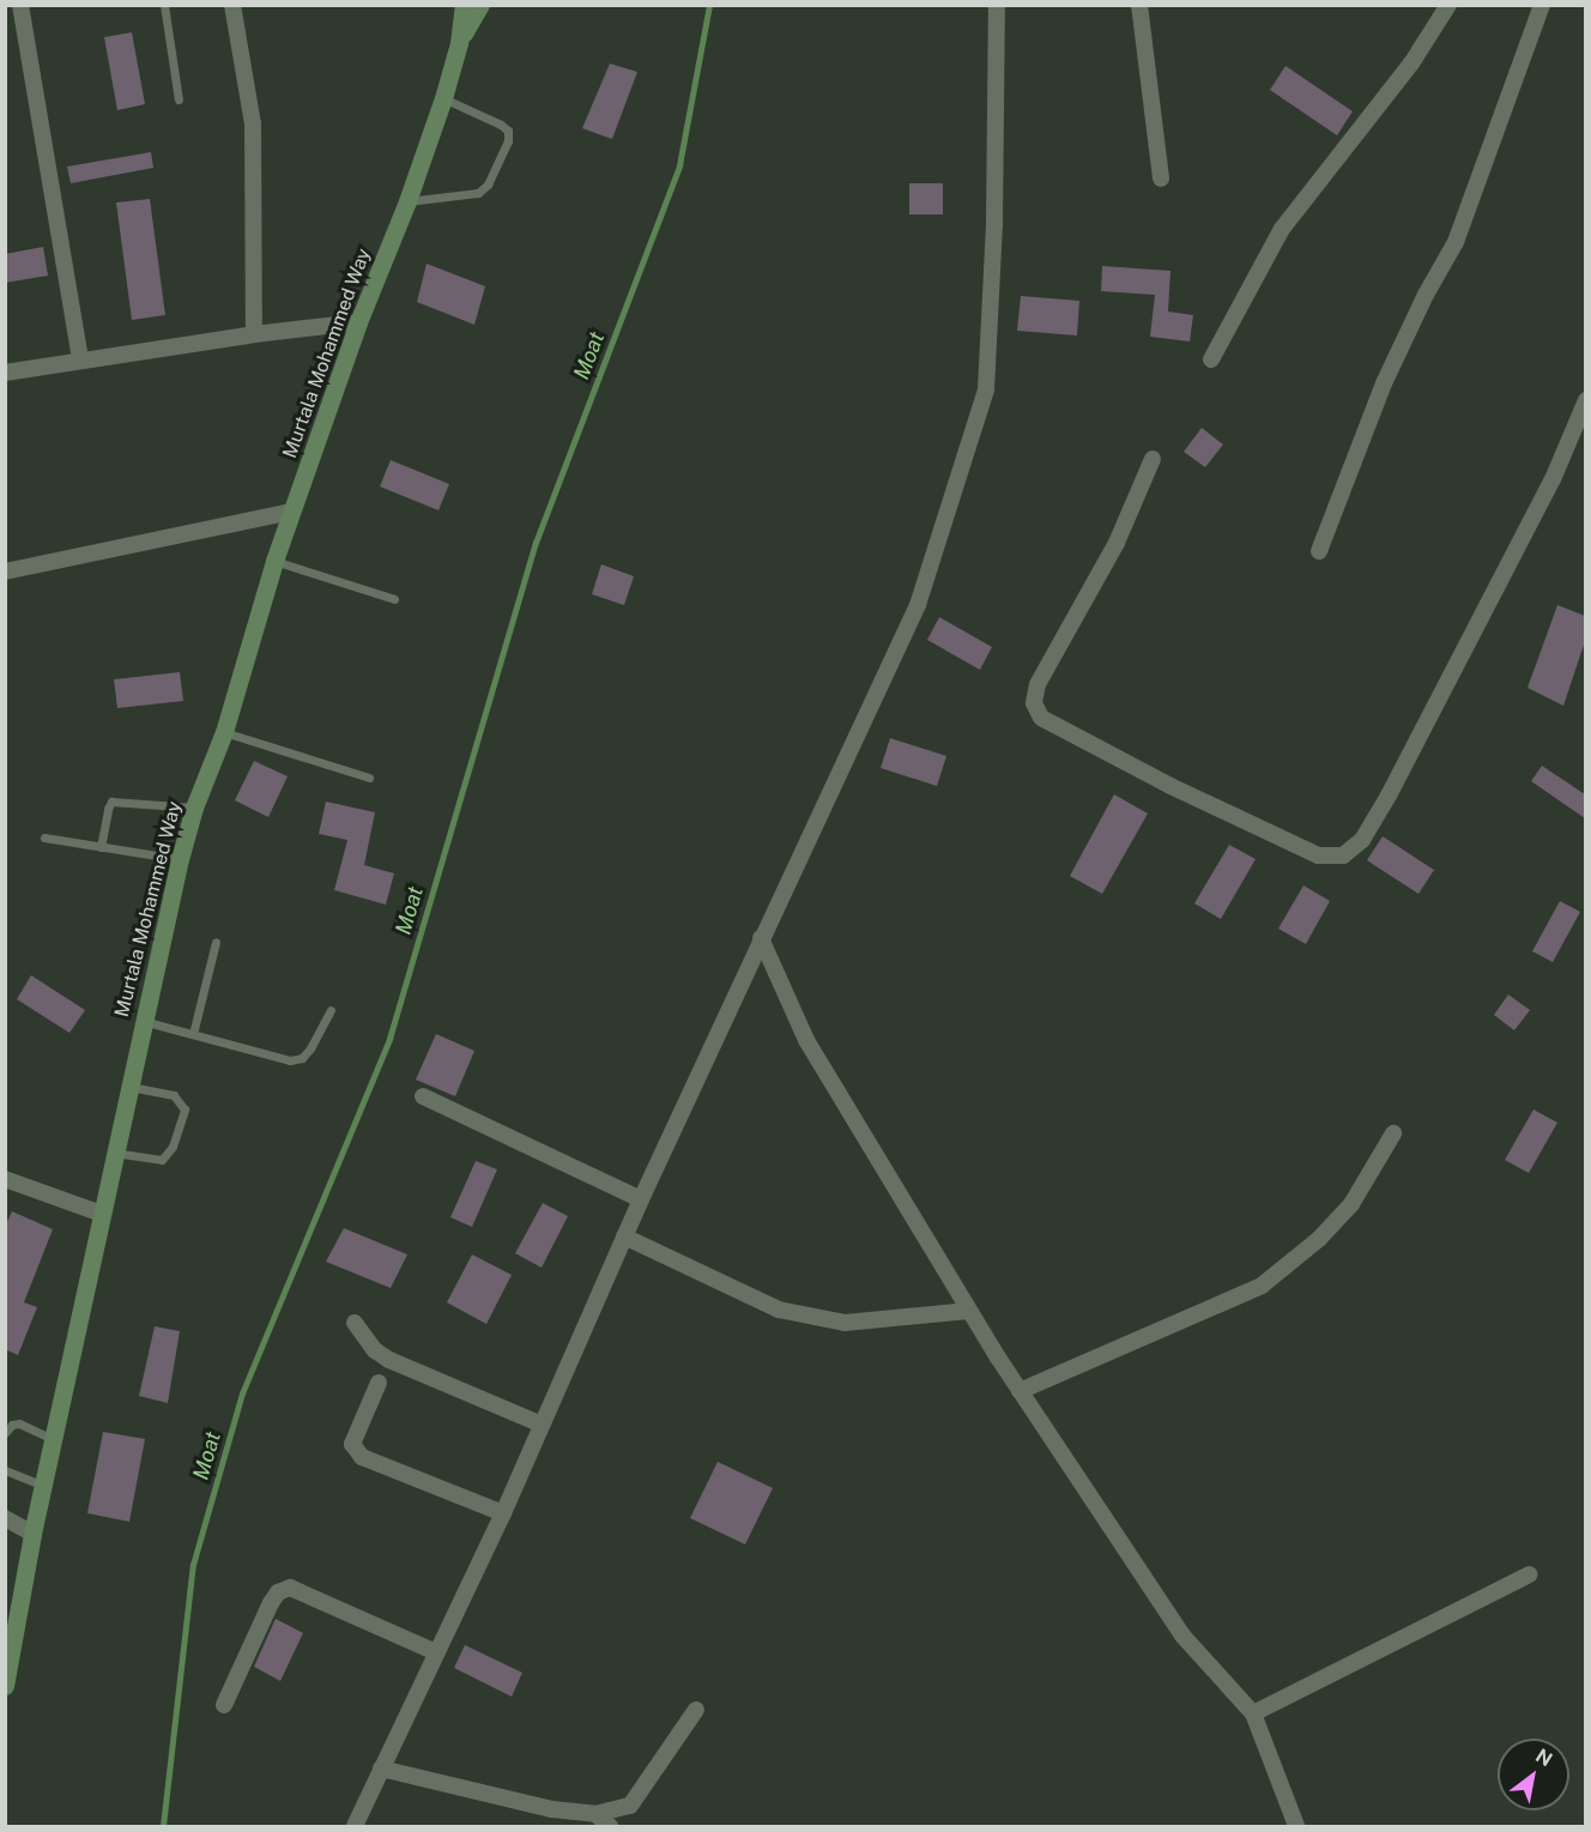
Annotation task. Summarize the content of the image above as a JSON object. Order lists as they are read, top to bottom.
{
  "streets": {
    "street": ["Murtala Mohammed Way"]
  },
  "water": ["Moat"],
  "north": "top right"
}
